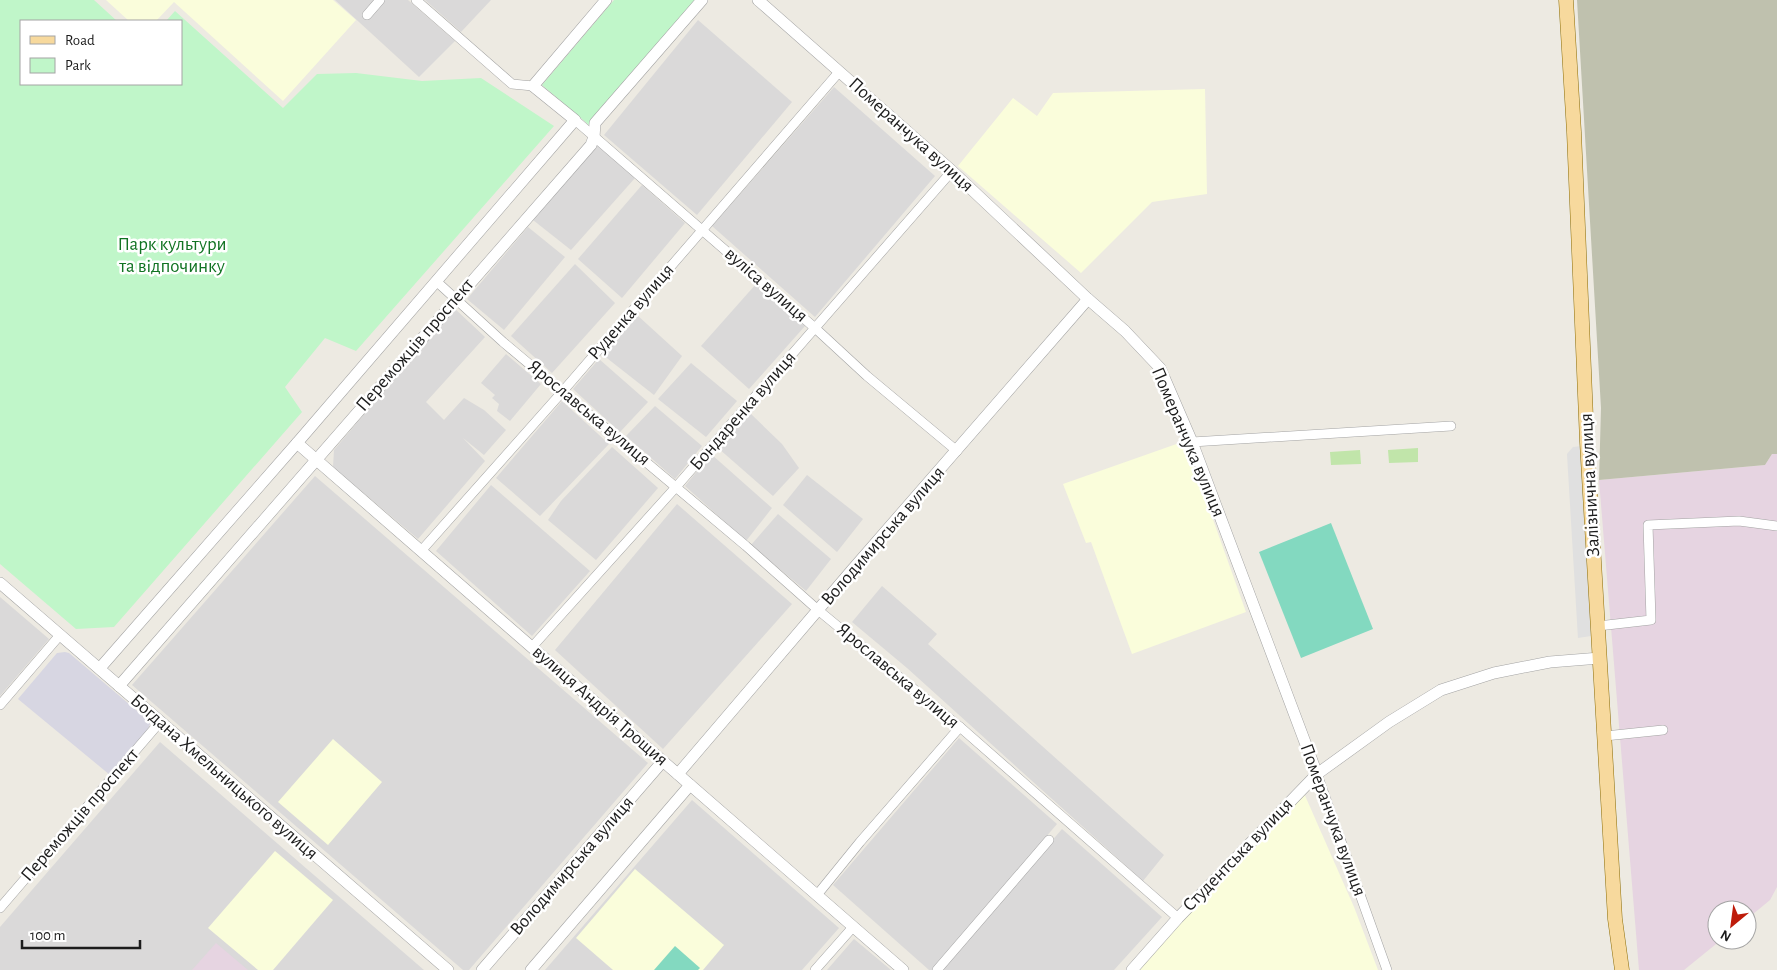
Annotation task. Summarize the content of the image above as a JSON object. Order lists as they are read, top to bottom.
{
  "streets": {
    "main road": ["Залізнична вулиця"],
    "street": [
      "Померанчука вулиця",
      "вуліса вулиця",
      "Руденка вулиця",
      "Переможців проспект",
      "Бондаренка вулиця",
      "Ярославська вулиця",
      "Володимирська вулиця",
      "вулиця Андрія Трощия",
      "Богдана Хмельницького вулиця",
      "Студентська вулиця"
    ]
  },
  "crossings": [
    ["Померанчука вулиця", "Руденка вулиця"],
    ["Померанчука вулиця", "Бондаренка вулиця"],
    ["Померанчука вулиця", "Володимирська вулиця"],
    ["Померанчука вулиця", "Студентська вулиця"],
    ["вуліса вулиця", "Руденка вулиця"],
    ["вуліса вулиця", "Переможців проспект"],
    ["вуліса вулиця", "Бондаренка вулиця"],
    ["вуліса вулиця", "Володимирська вулиця"],
    ["Руденка вулиця", "Ярославська вулиця"],
    ["Руденка вулиця", "вулиця Андрія Трощия"],
    ["Переможців проспект", "Ярославська вулиця"],
    ["Переможців проспект", "вулиця Андрія Трощия"],
    ["Переможців проспект", "Богдана Хмельницького вулиця"],
    ["Бондаренка вулиця", "Ярославська вулиця"],
    ["Бондаренка вулиця", "вулиця Андрія Трощия"],
    ["Ярославська вулиця", "Володимирська вулиця"],
    ["Ярославська вулиця", "Студентська вулиця"],
    ["Залізнична вулиця", "Студентська вулиця"],
    ["Володимирська вулиця", "вулиця Андрія Трощия"]
  ],
  "parks": ["Парк культури та відпочинку"],
  "legend": ["Road", "Park"],
  "scale_bar": "100 m",
  "north": "bottom left"
}
